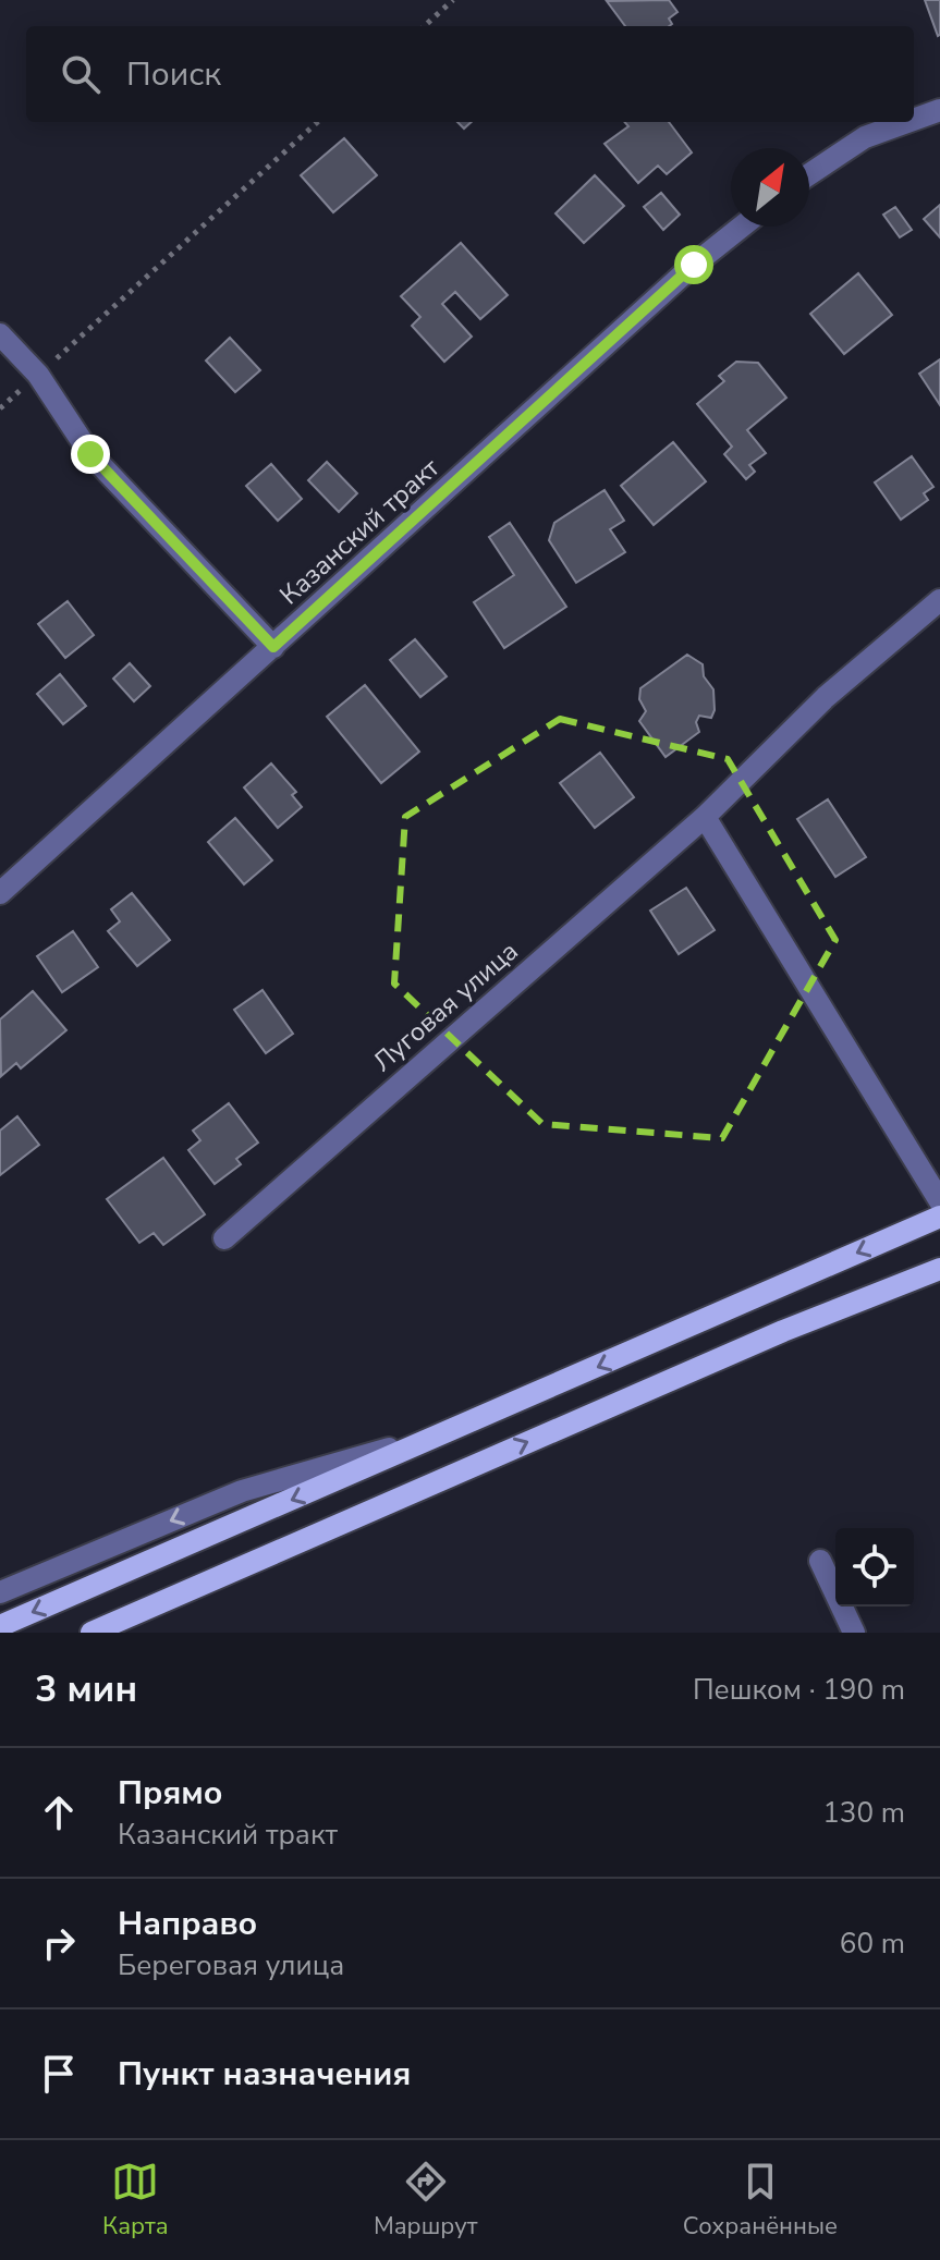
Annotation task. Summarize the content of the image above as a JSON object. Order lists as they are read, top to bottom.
{
  "streets": {
    "street": ["Казанский тракт", "Луговая улица"]
  },
  "north": "top right",
  "page": {
    "search": "Поиск",
    "heading": ["3 мин", "Пешком · 190 m"],
    "list": [
      ["Прямо", "Казанский тракт", "130 m"],
      ["Направо", "Береговая улица", "60 m"],
      "Пункт назначения"
    ],
    "nav": ["Карта", "Маршрут", "Сохранённые"]
  }
}
